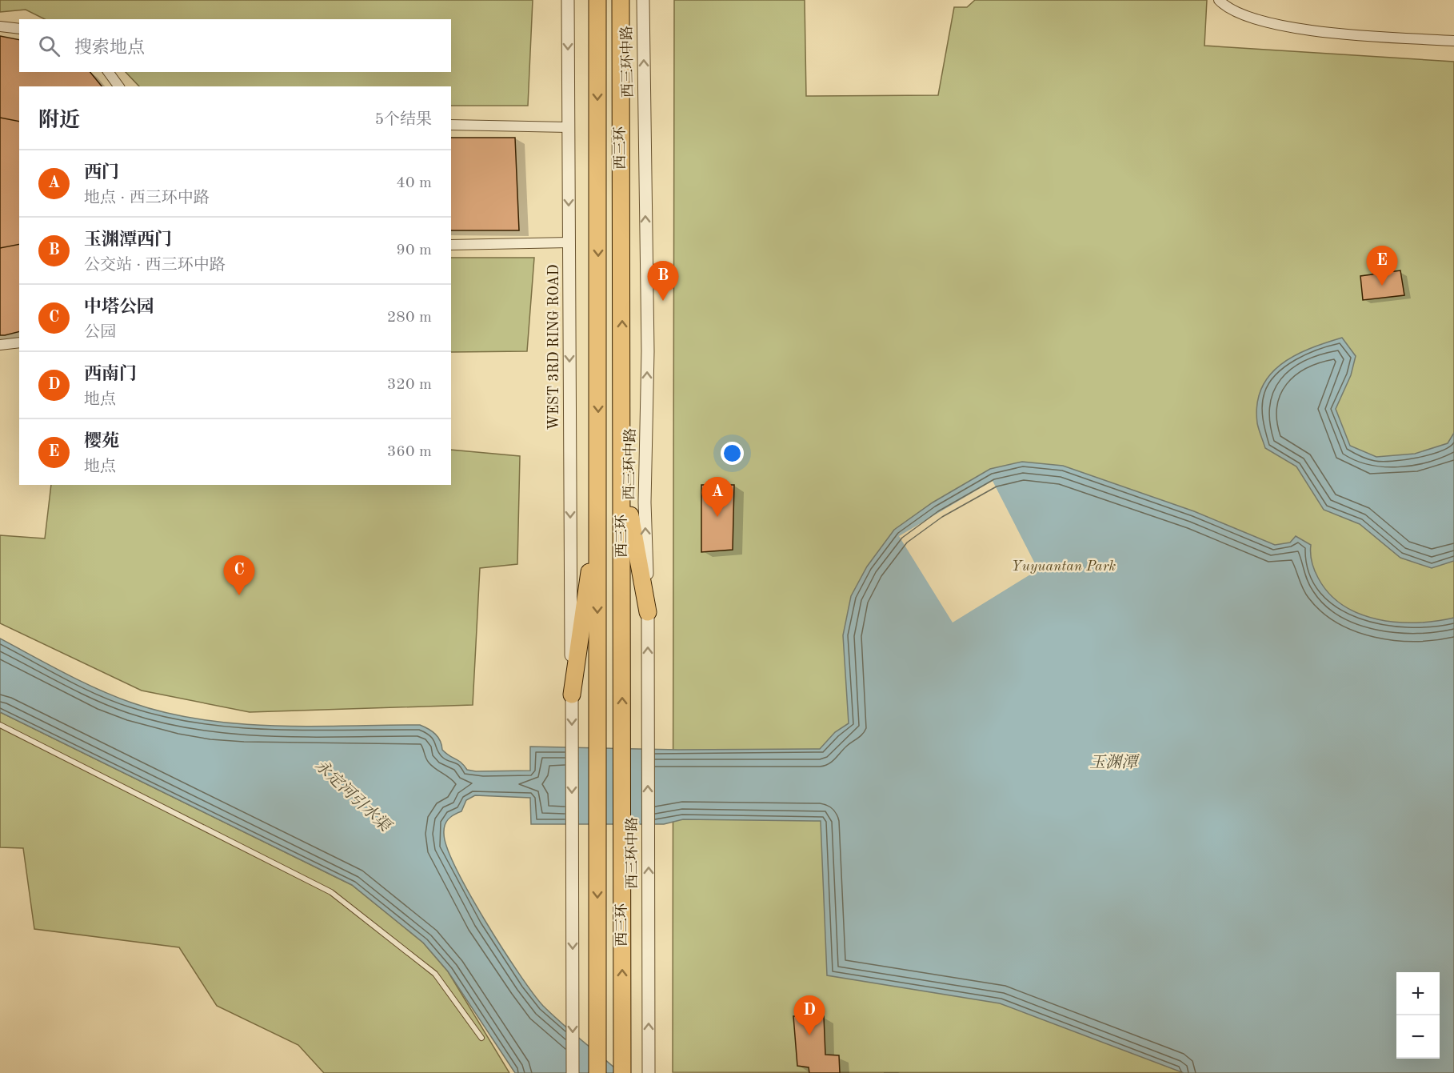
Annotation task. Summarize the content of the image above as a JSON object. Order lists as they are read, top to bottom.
{
  "streets": {
    "highway": ["西三环"],
    "street": ["西三环中路", "WEST 3RD RING ROAD"]
  },
  "one_way": ["WEST 3RD RING ROAD"],
  "water": ["玉渊潭", "永定河引水渠"],
  "parks": ["Yuyuantan Park"],
  "page": {
    "search": "搜索地点",
    "heading": ["附近", "5个结果"],
    "list": [
      {
        "mark": "A",
        "name": "西门",
        "note": "地点 · 西三环中路",
        "value": "40 m"
      },
      {
        "mark": "B",
        "name": "玉渊潭西门",
        "note": "公交站 · 西三环中路",
        "value": "90 m"
      },
      {
        "mark": "C",
        "name": "中塔公园",
        "note": "公园",
        "value": "280 m"
      },
      {
        "mark": "D",
        "name": "西南门",
        "note": "地点",
        "value": "320 m"
      },
      {
        "mark": "E",
        "name": "樱苑",
        "note": "地点",
        "value": "360 m"
      }
    ],
    "pins": [
      "E",
      "B",
      "A",
      "C",
      "D"
    ],
    "map_buttons": ["+", "−"]
  }
}
